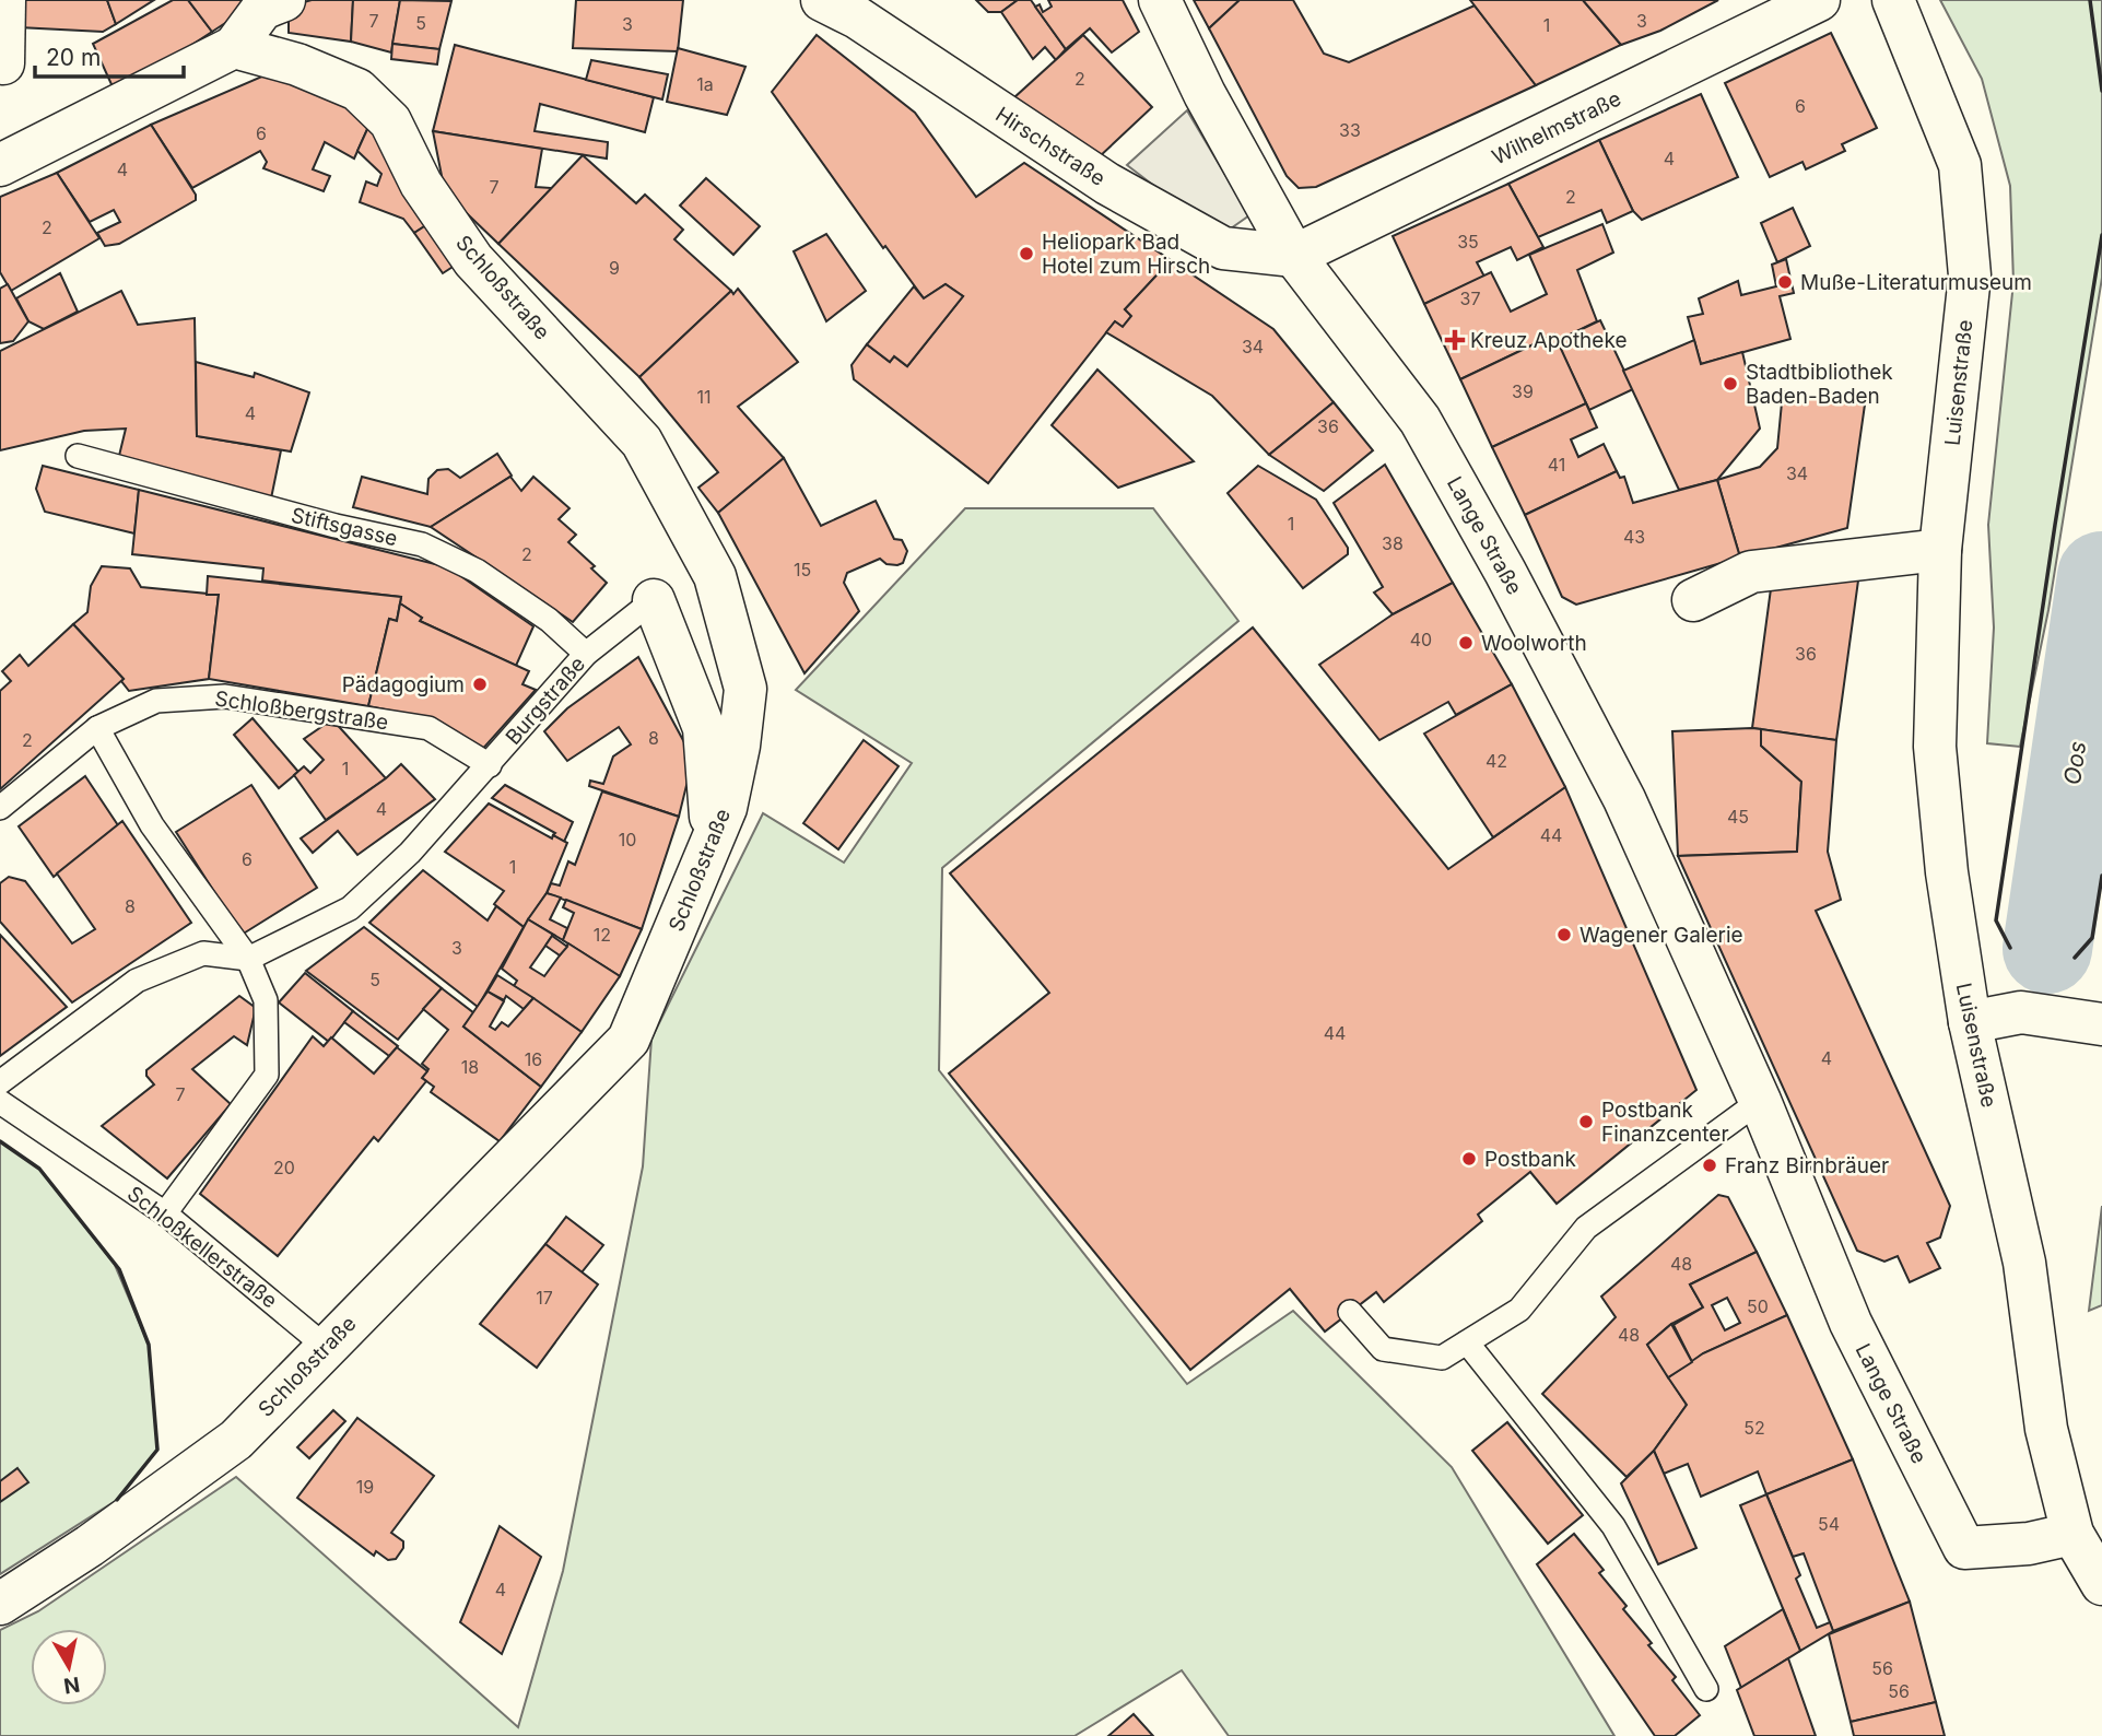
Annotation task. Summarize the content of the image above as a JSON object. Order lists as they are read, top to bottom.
{
  "streets": {
    "street": [
      "Wilhelmstraße",
      "Hirschstraße",
      "Schloßstraße",
      "Luisenstraße",
      "Lange Straße",
      "Burgstraße"
    ],
    "lane": ["Stiftsgasse", "Schloßbergstraße", "Schloßkellerstraße"]
  },
  "crossings": [
    ["Wilhelmstraße", "Hirschstraße"],
    ["Wilhelmstraße", "Lange Straße"],
    ["Hirschstraße", "Lange Straße"],
    ["Schloßstraße", "Burgstraße"],
    ["Schloßstraße", "Schloßkellerstraße"],
    ["Luisenstraße", "Lange Straße"],
    ["Stiftsgasse", "Burgstraße"],
    ["Burgstraße", "Schloßbergstraße"]
  ],
  "water": ["Oos"],
  "places": {
    "other": [
      "Heliopark Bad Hotel zum Hirsch",
      "Muße-Literaturmuseum",
      "Stadtbibliothek Baden-Baden",
      "Woolworth",
      "Pädagogium",
      "Wagener Galerie",
      "Postbank Finanzcenter",
      "Postbank",
      "Franz Birnbräuer"
    ],
    "health": ["Kreuz Apotheke"]
  },
  "house_numbers": [
    "7",
    "3",
    "5",
    "3",
    "1",
    "2",
    "1a",
    "6",
    "33",
    "6",
    "4",
    "4",
    "7",
    "2",
    "2",
    "35",
    "9",
    "37",
    "34",
    "39",
    "11",
    "4",
    "36",
    "41",
    "34",
    "1",
    "43",
    "38",
    "2",
    "15",
    "40",
    "36",
    "8",
    "2",
    "42",
    "1",
    "4",
    "45",
    "44",
    "10",
    "6",
    "1",
    "8",
    "12",
    "3",
    "5",
    "44",
    "4",
    "16",
    "18",
    "7",
    "20",
    "48",
    "17",
    "50",
    "48",
    "52",
    "19",
    "54",
    "4",
    "56",
    "56"
  ],
  "scale_bar": "20 m",
  "north": "bottom"
}
